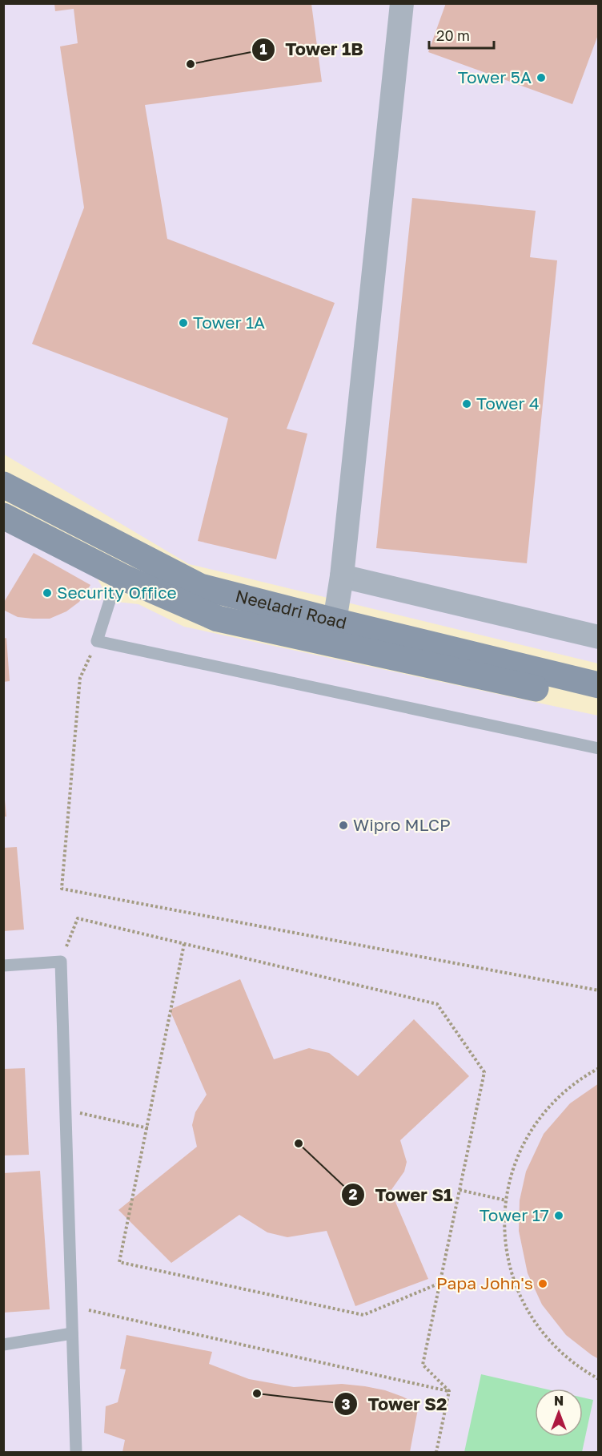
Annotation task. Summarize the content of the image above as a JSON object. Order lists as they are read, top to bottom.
{
  "streets": {
    "main road": ["Neeladri Road"]
  },
  "places": [
    "Tower 1B",
    "Tower 5A",
    "Tower 1A",
    "Tower 4",
    "Security Office",
    "Wipro MLCP",
    "Tower S1",
    "Tower 17",
    "Papa John's",
    "Tower S2"
  ],
  "scale_bar": "20 m",
  "north": "top"
}
